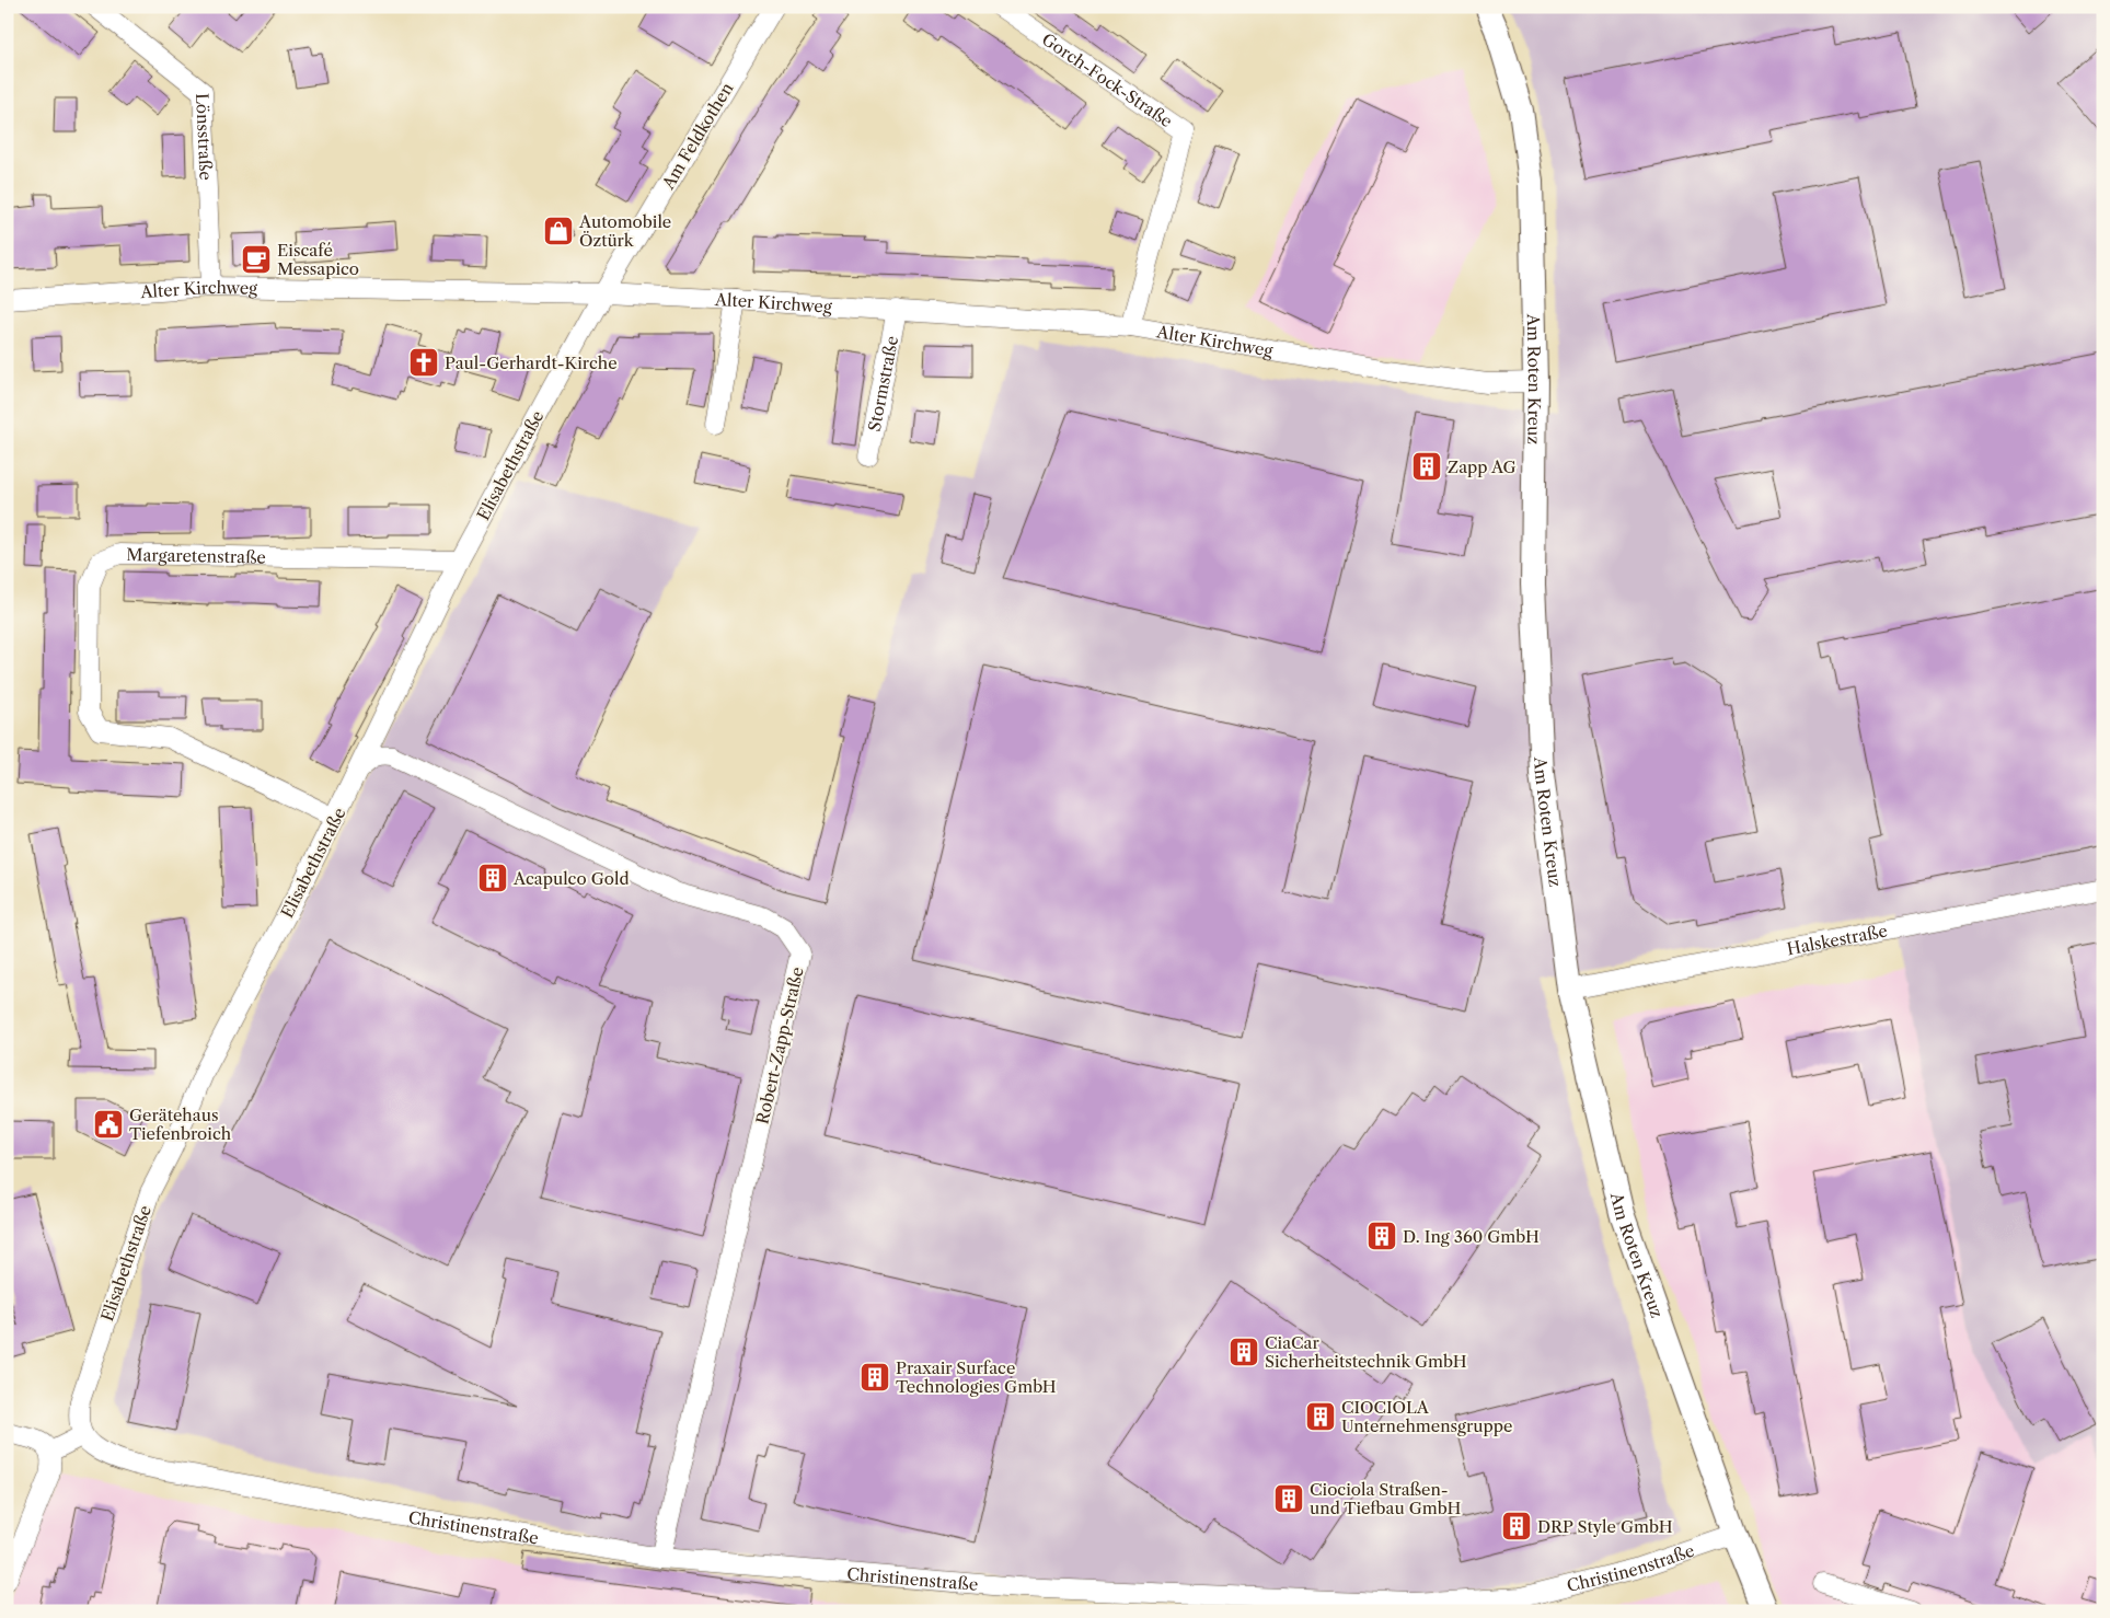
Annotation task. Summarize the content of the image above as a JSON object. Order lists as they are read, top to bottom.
{
  "streets": {
    "street": [
      "Gorch-Fock-Straße",
      "Am Feldkothen",
      "Lönsstraße",
      "Alter Kirchweg",
      "Am Roten Kreuz",
      "Stormstraße",
      "Elisabethstraße",
      "Margaretenstraße",
      "Halskestraße",
      "Robert-Zapp-Straße",
      "Christinenstraße"
    ]
  },
  "crossings": [
    ["Gorch-Fock-Straße", "Alter Kirchweg"],
    ["Am Feldkothen", "Alter Kirchweg"],
    ["Am Feldkothen", "Elisabethstraße"],
    ["Lönsstraße", "Alter Kirchweg"],
    ["Alter Kirchweg", "Am Roten Kreuz"],
    ["Alter Kirchweg", "Stormstraße"],
    ["Alter Kirchweg", "Elisabethstraße"],
    ["Am Roten Kreuz", "Halskestraße"],
    ["Am Roten Kreuz", "Christinenstraße"],
    ["Elisabethstraße", "Margaretenstraße"],
    ["Elisabethstraße", "Robert-Zapp-Straße"],
    ["Elisabethstraße", "Christinenstraße"],
    ["Robert-Zapp-Straße", "Christinenstraße"]
  ],
  "places": {
    "shop": ["Automobile Öztürk"],
    "cafe": ["Eiscafé Messapico"],
    "church": ["Paul-Gerhardt-Kirche"],
    "building": [
      "Zapp AG",
      "Acapulco Gold",
      "D. Ing 360 GmbH",
      "CiaCar Sicherheitstechnik GmbH",
      "Praxair Surface Technologies GmbH",
      "CIOCIOLA Unternehmensgruppe",
      "Ciociola Straßen- und Tiefbau GmbH",
      "DRP Style GmbH"
    ],
    "public building": ["Gerätehaus Tiefenbroich"]
  }
}
